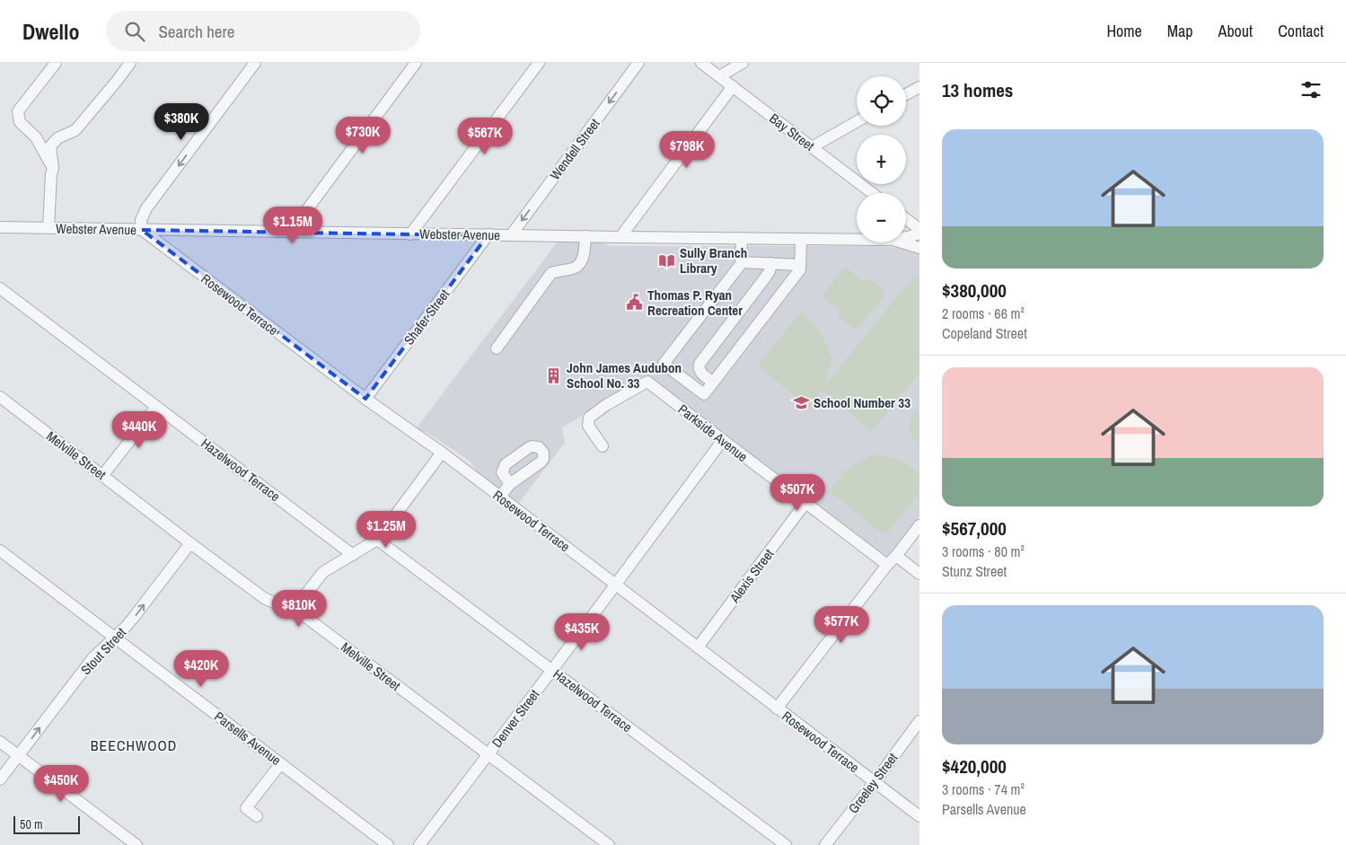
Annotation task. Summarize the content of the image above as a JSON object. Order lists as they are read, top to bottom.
{
  "streets": {
    "street": [
      "Bay Street",
      "Wendell Street",
      "Webster Avenue",
      "Rosewood Terrace",
      "Shafer Street",
      "Parkside Avenue",
      "Melville Street",
      "Hazelwood Terrace",
      "Alexis Street",
      "Stout Street",
      "Denver Street",
      "Parsells Avenue",
      "Greeley Street"
    ]
  },
  "crossings": [
    ["Wendell Street", "Webster Avenue"],
    ["Webster Avenue", "Rosewood Terrace"],
    ["Webster Avenue", "Shafer Street"],
    ["Rosewood Terrace", "Shafer Street"],
    ["Rosewood Terrace", "Alexis Street"],
    ["Rosewood Terrace", "Denver Street"],
    ["Rosewood Terrace", "Greeley Street"],
    ["Parkside Avenue", "Alexis Street"],
    ["Parkside Avenue", "Denver Street"],
    ["Melville Street", "Stout Street"],
    ["Melville Street", "Denver Street"],
    ["Hazelwood Terrace", "Denver Street"],
    ["Stout Street", "Parsells Avenue"]
  ],
  "one_way": ["Stout Street"],
  "districts": ["BEECHWOOD"],
  "places": {
    "library": ["Sully Branch Library"],
    "public building": ["Thomas P. Ryan Recreation Center"],
    "building": ["John James Audubon School No. 33"],
    "school or university": ["School Number 33"]
  },
  "scale_bar": "50 m",
  "page": {
    "header": "Dwello",
    "search": "Search here",
    "nav": [
      "Home",
      "Map",
      "About",
      "Contact"
    ],
    "heading": "13 homes",
    "map_buttons": ["+", "−"],
    "price": [
      "$380K",
      "$730K",
      "$567K",
      "$798K",
      "$1.15M",
      "$440K",
      "$507K",
      "$1.25M",
      "$810K",
      "$577K",
      "$435K",
      "$420K",
      "$450K"
    ],
    "list": [
      {
        "name": "$380,000",
        "note": "2 rooms · 66 m² · Copeland Street"
      },
      {
        "name": "$567,000",
        "note": "3 rooms · 80 m² · Stunz Street"
      },
      {
        "name": "$420,000",
        "note": "3 rooms · 74 m² · Parsells Avenue"
      }
    ],
    "scale": "50 m"
  }
}
